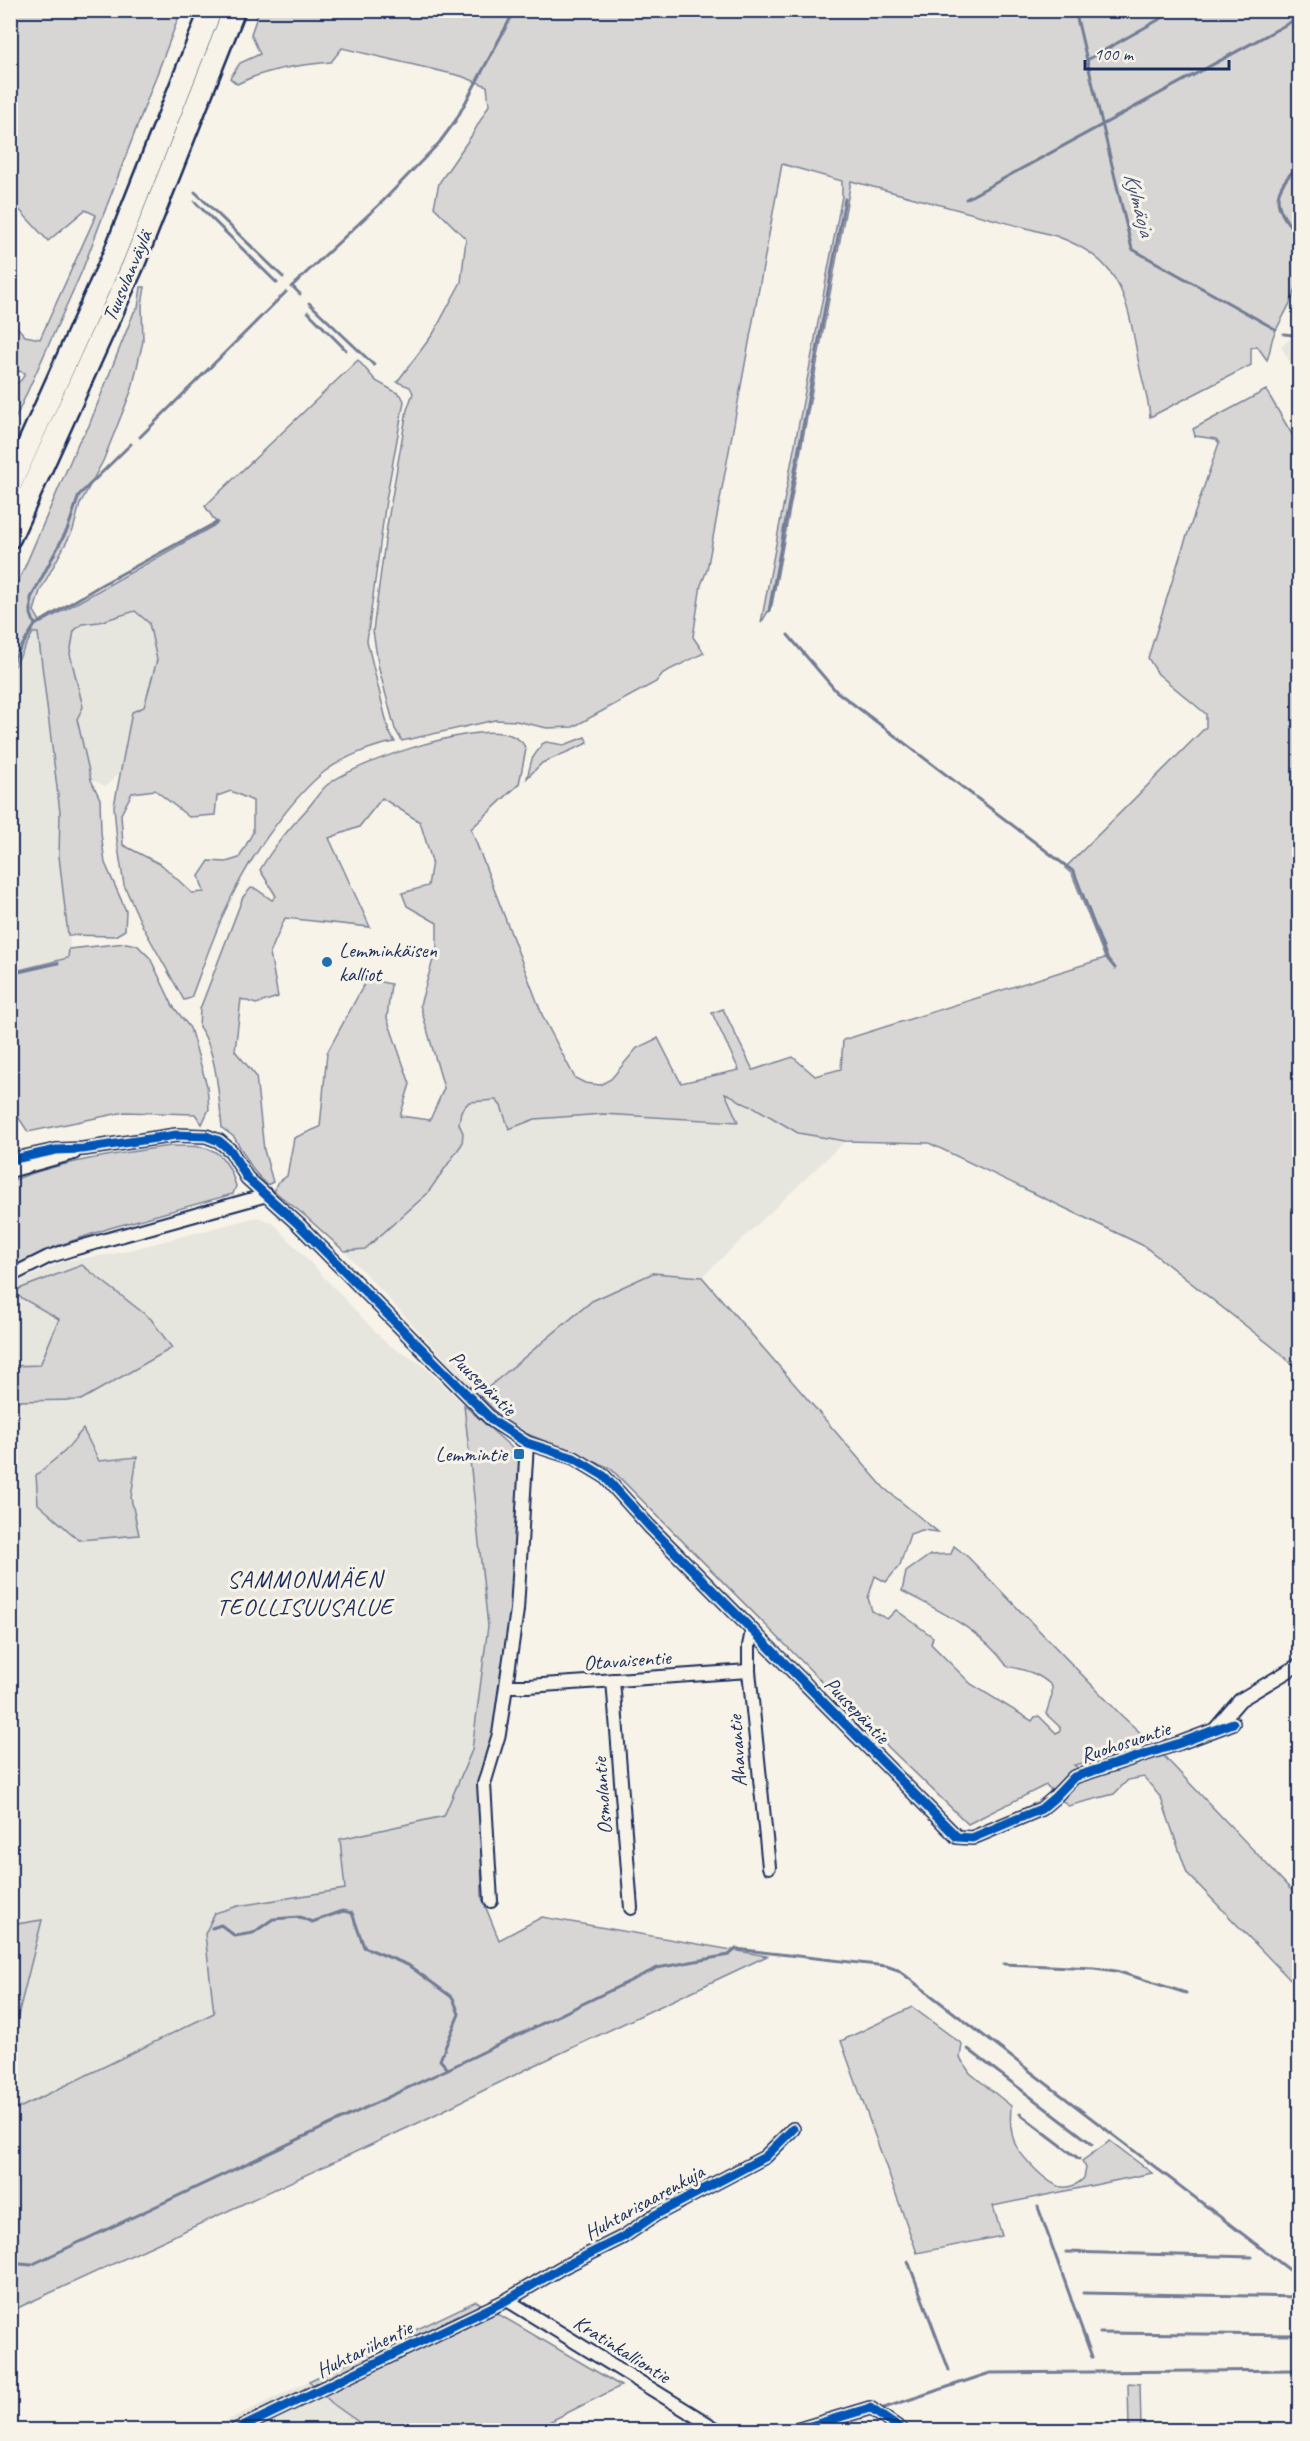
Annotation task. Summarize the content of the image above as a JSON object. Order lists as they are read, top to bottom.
{
  "streets": {
    "highway": ["Tuusulanväylä"],
    "street": [
      "Puusepäntie",
      "Otavaisentie",
      "Ruohosuontie",
      "Ahavantie",
      "Osmolantie",
      "Huhtarisaarenkuja",
      "Huhtariihentie",
      "Kratinkalliontie"
    ]
  },
  "crossings": [
    ["Puusepäntie", "Ruohosuontie"],
    ["Puusepäntie", "Ahavantie"],
    ["Otavaisentie", "Ahavantie"],
    ["Otavaisentie", "Osmolantie"],
    ["Huhtarisaarenkuja", "Huhtariihentie"],
    ["Huhtarisaarenkuja", "Kratinkalliontie"],
    ["Huhtariihentie", "Kratinkalliontie"]
  ],
  "districts": ["SAMMONMÄEN TEOLLISUUSALUE"],
  "water": ["Kylmäoja"],
  "places": {
    "other": ["Lemminkäisen kalliot"],
    "transit": ["Lemmintie"]
  },
  "scale_bar": "100 m"
}
